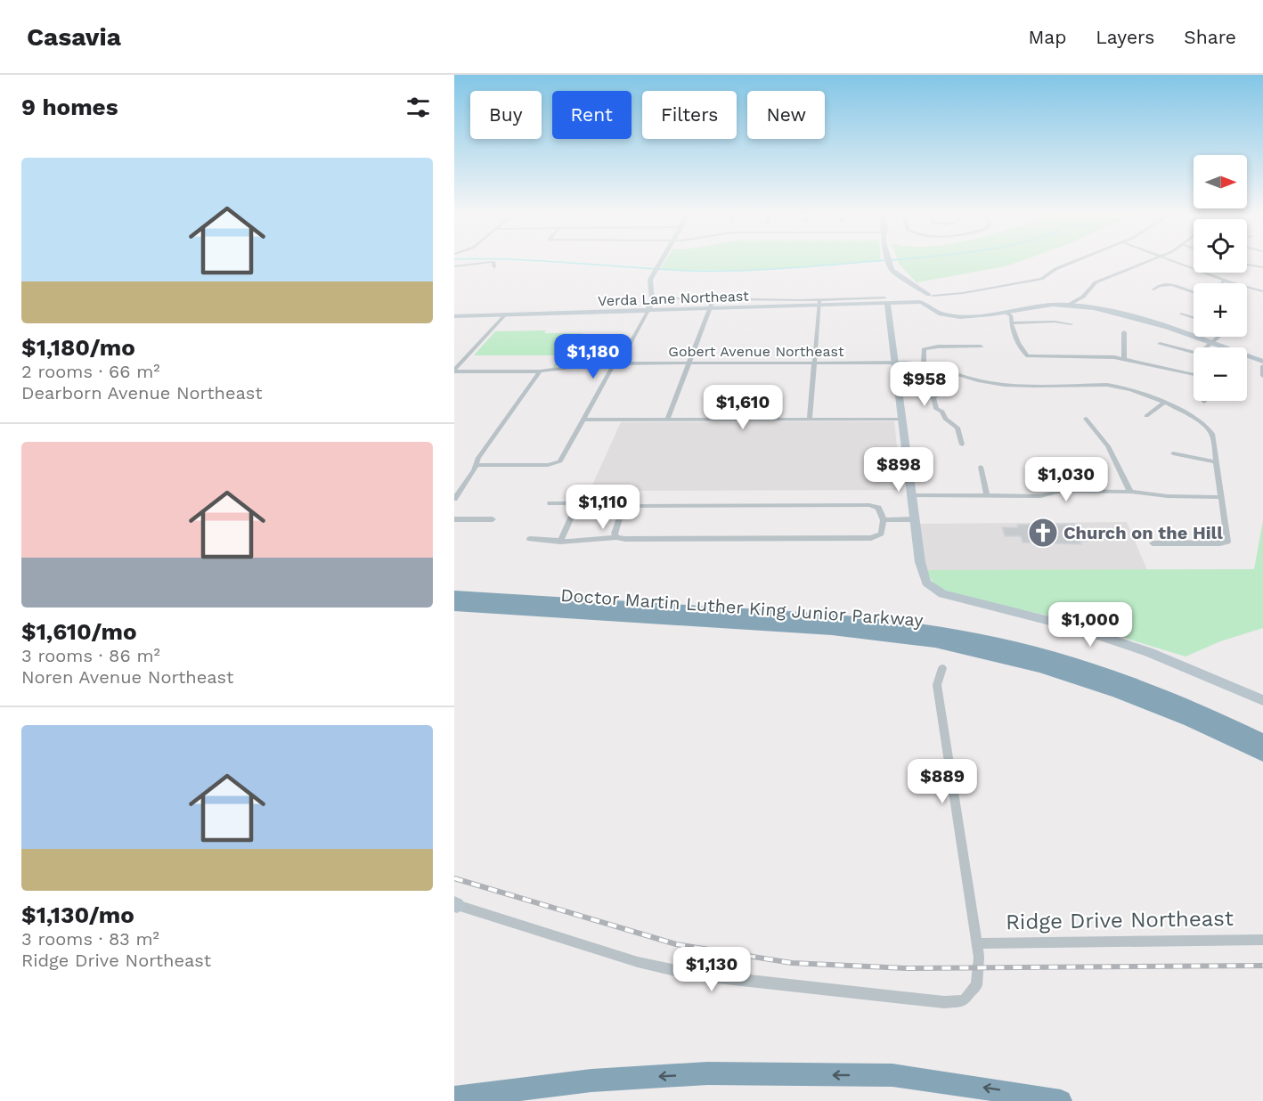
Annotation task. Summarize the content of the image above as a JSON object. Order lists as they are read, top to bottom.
{
  "streets": {
    "highway": ["Doctor Martin Luther King Junior Parkway"],
    "street": ["Verda Lane Northeast", "Gobert Avenue Northeast", "Ridge Drive Northeast"]
  },
  "places": {
    "church": ["Church on the Hill"]
  },
  "north": "right",
  "page": {
    "header": "Casavia",
    "nav": ["Map", "Layers", "Share"],
    "heading": "9 homes",
    "chip": [
      "Buy",
      "Rent",
      "Filters",
      "New"
    ],
    "list": [
      {
        "name": "$1,180/mo",
        "note": "2 rooms · 66 m² · Dearborn Avenue Northeast"
      },
      {
        "name": "$1,610/mo",
        "note": "3 rooms · 86 m² · Noren Avenue Northeast"
      },
      {
        "name": "$1,130/mo",
        "note": "3 rooms · 83 m² · Ridge Drive Northeast"
      }
    ],
    "map_buttons": ["+", "−"],
    "price": [
      "$1,180",
      "$958",
      "$1,610",
      "$898",
      "$1,030",
      "$1,110",
      "$1,000",
      "$889",
      "$1,130"
    ]
  }
}
